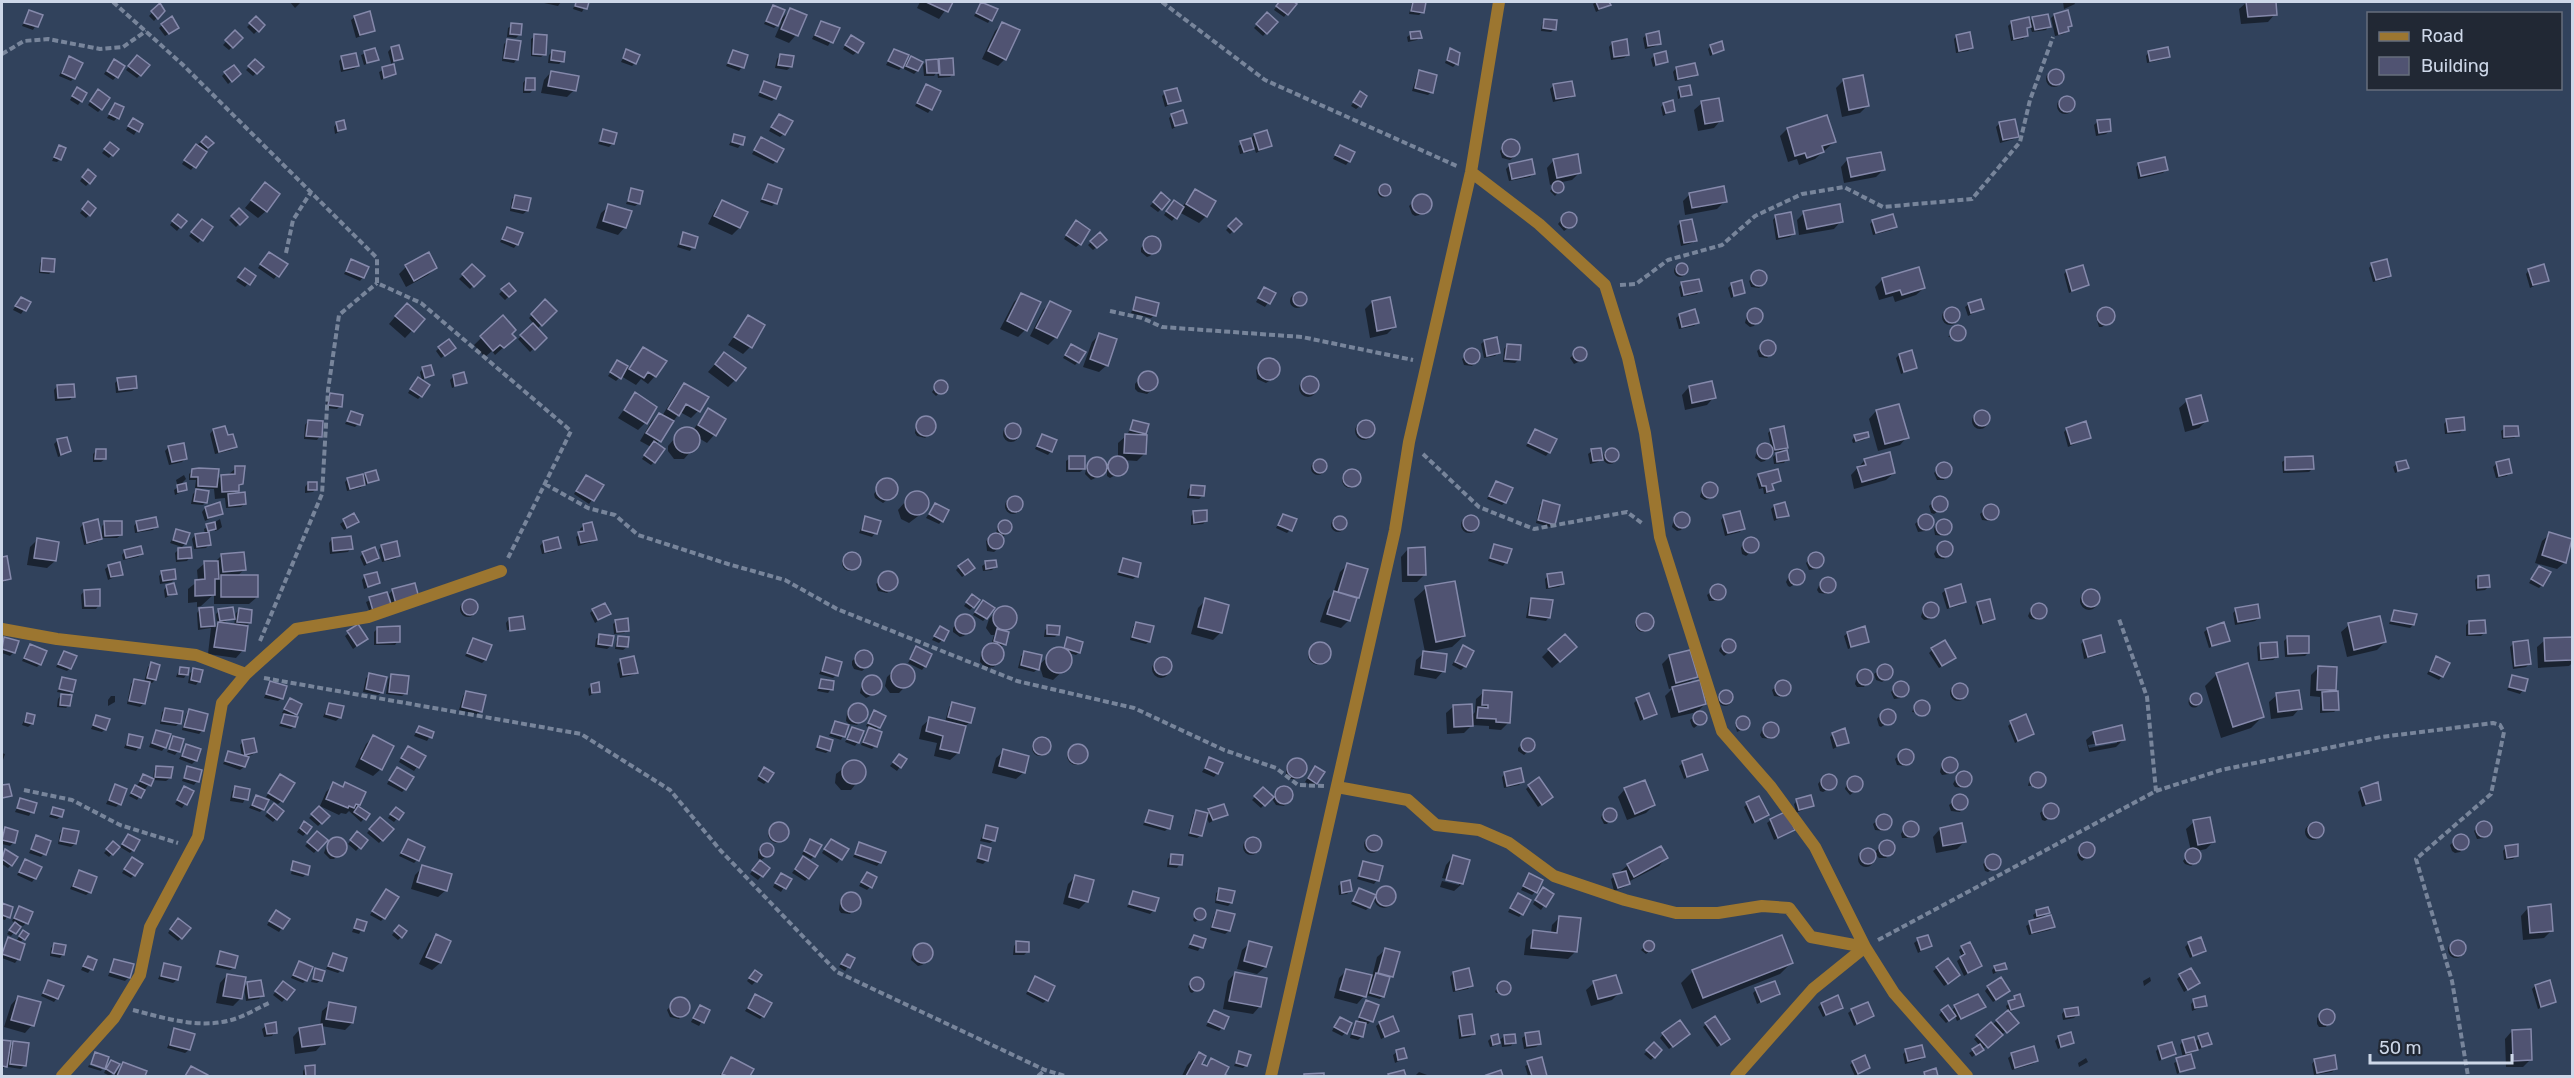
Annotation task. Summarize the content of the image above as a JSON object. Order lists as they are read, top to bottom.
{
  "legend": ["Road", "Building"],
  "scale_bar": "50 m"
}
